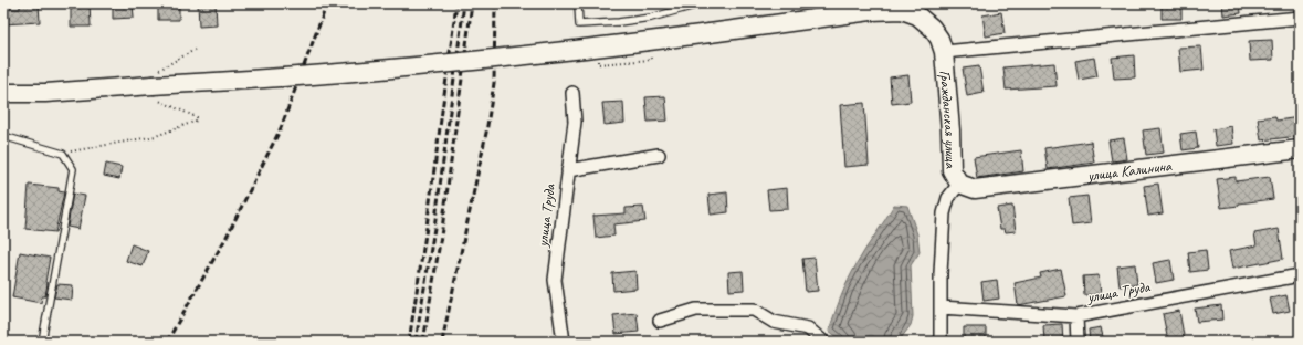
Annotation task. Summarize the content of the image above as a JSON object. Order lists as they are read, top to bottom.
{
  "streets": {
    "main road": ["Гражданская улица", "улица Калинина"],
    "street": ["улица Труда"]
  },
  "crossings": [
    ["Гражданская улица", "улица Калинина"],
    ["Гражданская улица", "улица Труда"]
  ]
}
